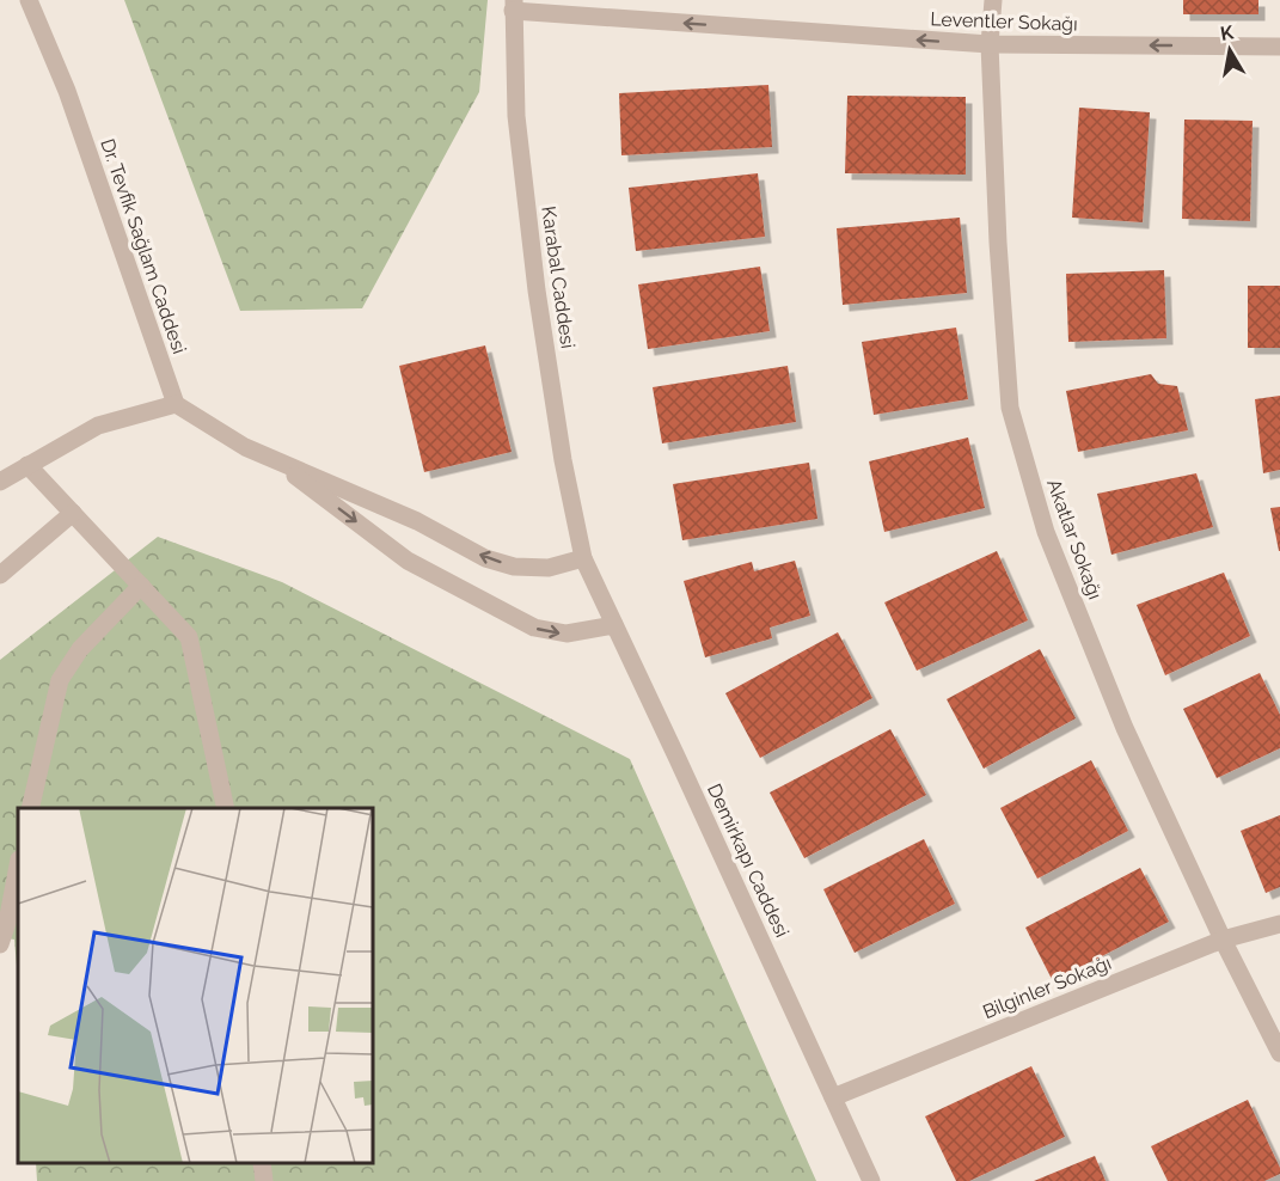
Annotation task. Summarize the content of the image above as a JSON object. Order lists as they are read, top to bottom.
{
  "streets": {
    "street": [
      "Leventler Sokağı",
      "Dr. Tevfik Sağlam Caddesi",
      "Karabal Caddesi",
      "Akatlar Sokağı",
      "Demirkapı Caddesi",
      "Bilginler Sokağı"
    ]
  },
  "crossings": [
    ["Leventler Sokağı", "Karabal Caddesi"],
    ["Leventler Sokağı", "Akatlar Sokağı"],
    ["Karabal Caddesi", "Demirkapı Caddesi"],
    ["Akatlar Sokağı", "Bilginler Sokağı"],
    ["Demirkapı Caddesi", "Bilginler Sokağı"]
  ],
  "one_way": ["Leventler Sokağı"],
  "north": "top"
}
